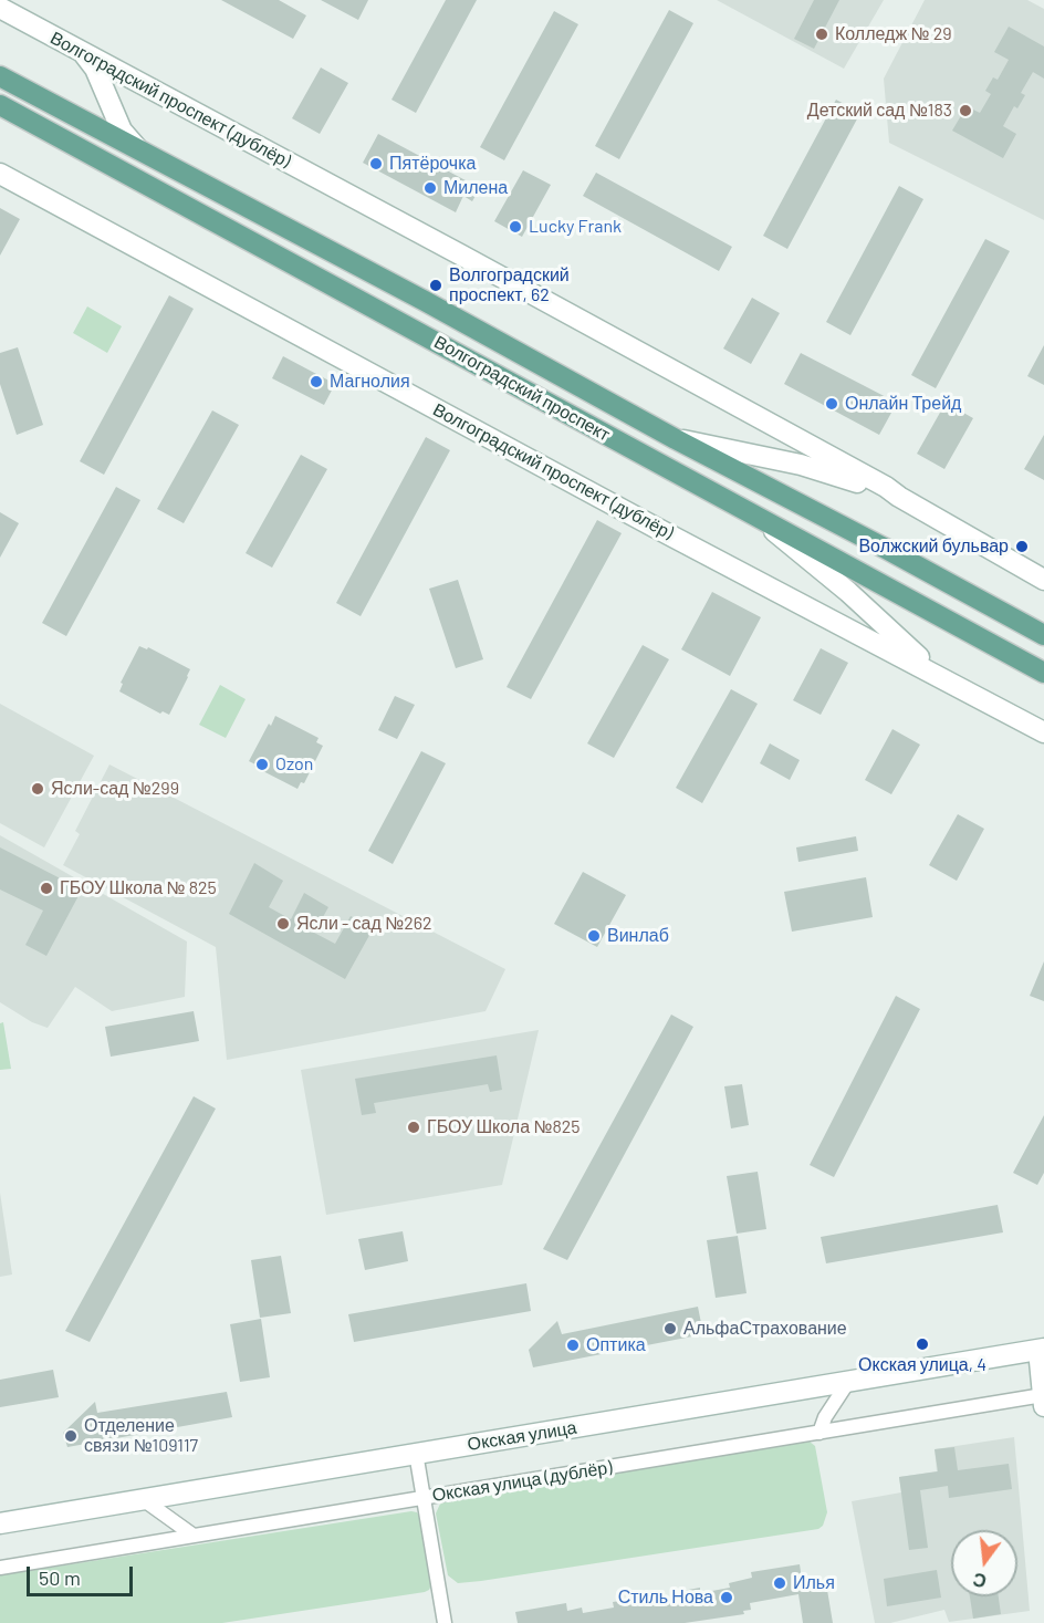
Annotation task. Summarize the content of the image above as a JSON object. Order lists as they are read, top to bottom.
{
  "streets": {
    "main road": ["Волгоградский проспект"],
    "street": ["Волгоградский проспект (дублёр)", "Окская улица", "Окская улица (дублёр)"]
  },
  "crossings": [
    ["Волгоградский проспект (дублёр)", "Волгоградский проспект"]
  ],
  "places": [
    "Колледж № 29",
    "Детский сад №183",
    "Пятёрочка",
    "Милена",
    "Lucky Frank",
    "Волгоградский проспект, 62",
    "Магнолия",
    "Онлайн Трейд",
    "Волжский бульвар",
    "Ozon",
    "Ясли-сад №299",
    "ГБОУ Школа № 825",
    "Ясли - сад №262",
    "Винлаб",
    "ГБОУ Школа №825",
    "АльфаСтрахование",
    "Окская улица, 4",
    "Оптика",
    "Отделение связи №109117",
    "Илья",
    "Стиль Нова"
  ],
  "scale_bar": "50 m",
  "north": "bottom"
}
